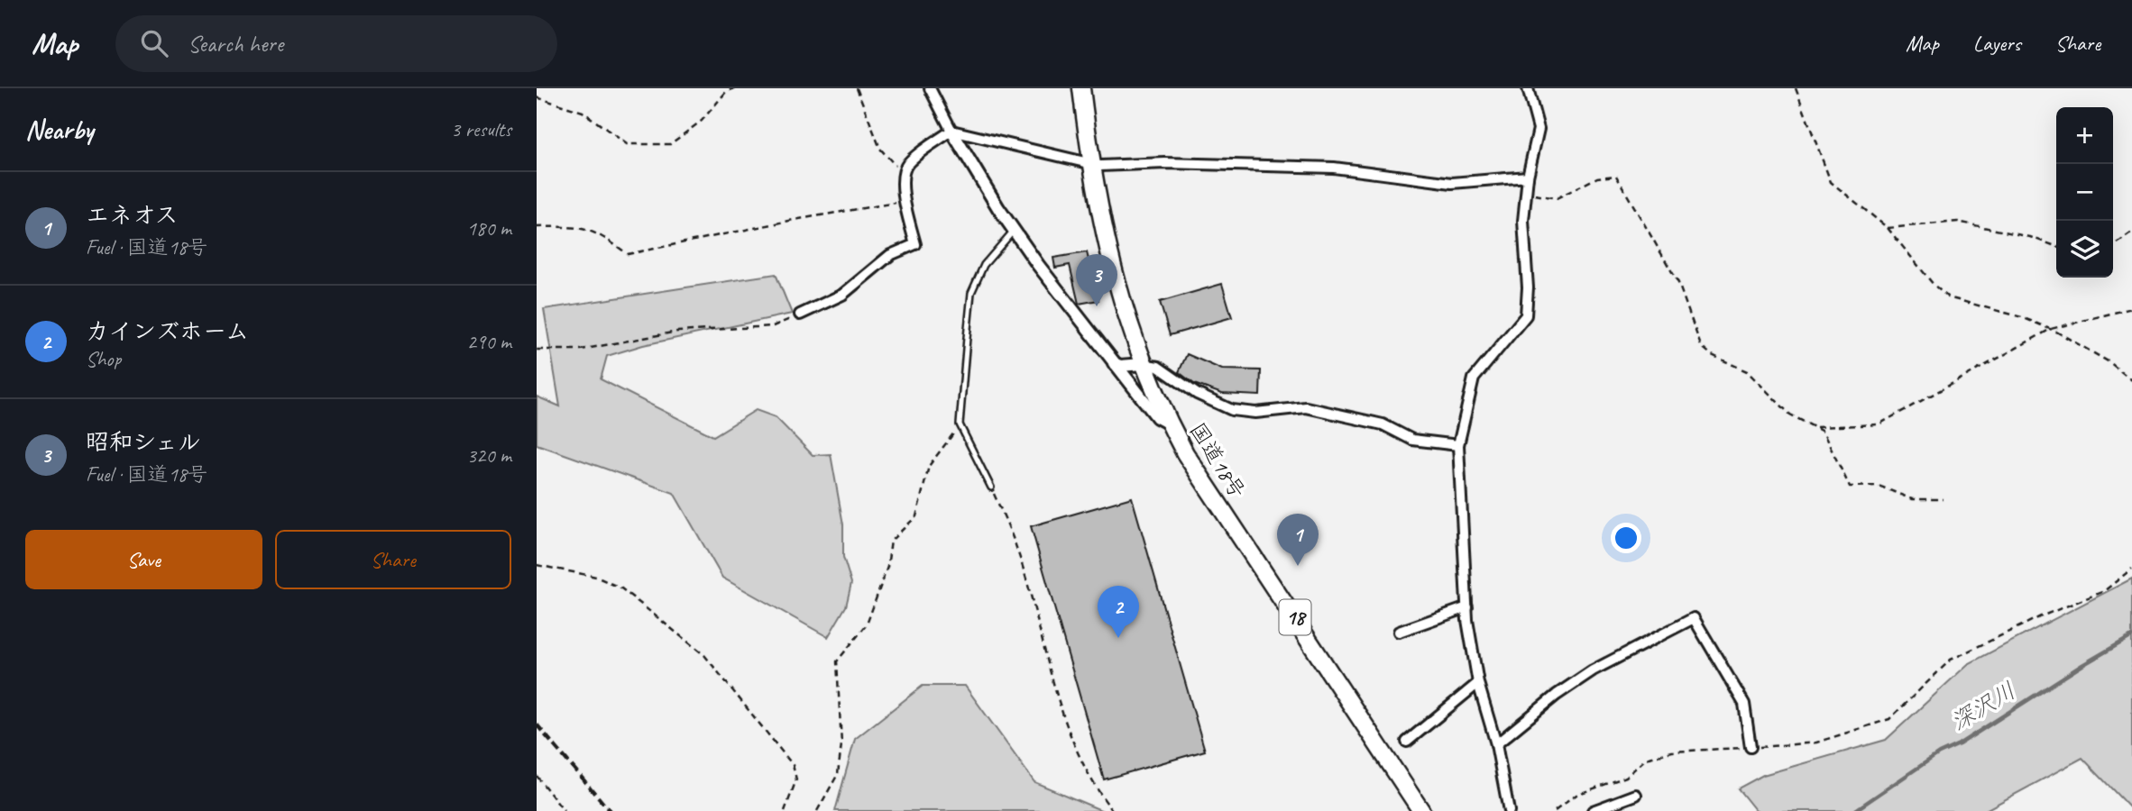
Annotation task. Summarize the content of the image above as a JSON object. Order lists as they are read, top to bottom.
{
  "streets": {
    "highway": ["国道18号", "18"]
  },
  "water": ["深沢川"],
  "page": {
    "header": "Map",
    "search": "Search here",
    "nav": ["Map", "Layers", "Share"],
    "heading": ["Nearby", "3 results"],
    "map_buttons": ["+", "−"],
    "list": [
      {
        "mark": "1",
        "name": "エネオス",
        "note": "Fuel · 国道18号",
        "value": "180 m"
      },
      {
        "mark": "2",
        "name": "カインズホーム",
        "note": "Shop",
        "value": "290 m"
      },
      {
        "mark": "3",
        "name": "昭和シェル",
        "note": "Fuel · 国道18号",
        "value": "320 m"
      }
    ],
    "pins": ["3", "1", "2"],
    "buttons": ["Save", "Share"]
  }
}
